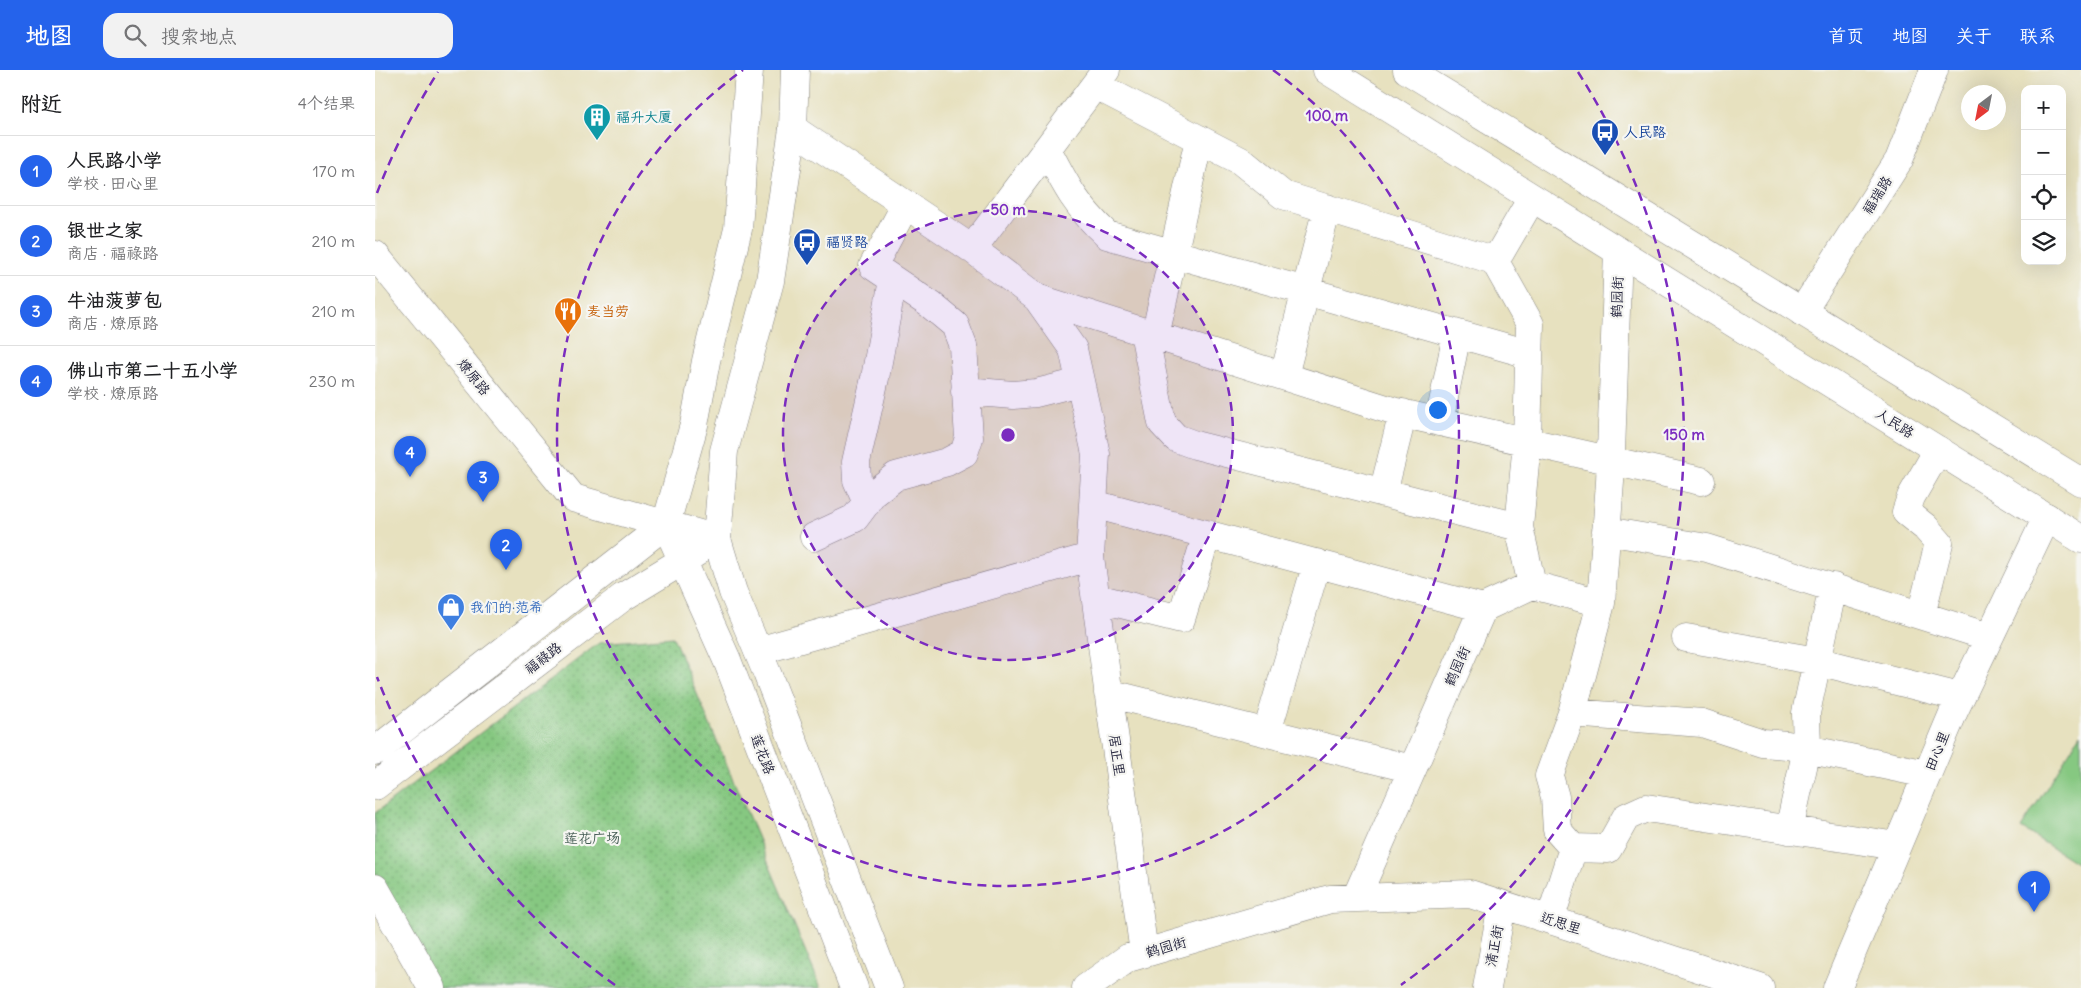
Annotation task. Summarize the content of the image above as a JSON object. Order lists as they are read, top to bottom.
{
  "streets": {
    "street": [
      "福瑞路",
      "鹤园街",
      "燎原路",
      "人民路",
      "福禄路",
      "田心里",
      "莲花路",
      "居正里",
      "近思里",
      "清正街"
    ]
  },
  "crossings": [
    ["鹤园街", "人民路"],
    ["鹤园街", "居正里"],
    ["鹤园街", "近思里"],
    ["燎原路", "莲花路"],
    ["人民路", "田心里"],
    ["福禄路", "莲花路"],
    ["近思里", "清正街"]
  ],
  "parks": ["莲花广场"],
  "places": {
    "building": ["福升大厦"],
    "bus stop": ["人民路", "福贤路"],
    "restaurant": ["麦当劳"],
    "shop": ["我们的·范希"]
  },
  "north": "bottom left",
  "page": {
    "header": "地图",
    "search": "搜索地点",
    "nav": [
      "首页",
      "地图",
      "关于",
      "联系"
    ],
    "heading": ["附近", "4个结果"],
    "map_buttons": ["+", "−"],
    "list": [
      {
        "mark": "1",
        "name": "人民路小学",
        "note": "学校 · 田心里",
        "value": "170 m"
      },
      {
        "mark": "2",
        "name": "银世之家",
        "note": "商店 · 福禄路",
        "value": "210 m"
      },
      {
        "mark": "3",
        "name": "牛油菠萝包",
        "note": "商店 · 燎原路",
        "value": "210 m"
      },
      {
        "mark": "4",
        "name": "佛山市第二十五小学",
        "note": "学校 · 燎原路",
        "value": "230 m"
      }
    ],
    "pins": [
      "4",
      "3",
      "2",
      "1"
    ]
  },
  "rings": ["100 m", "50 m", "150 m"]
}
